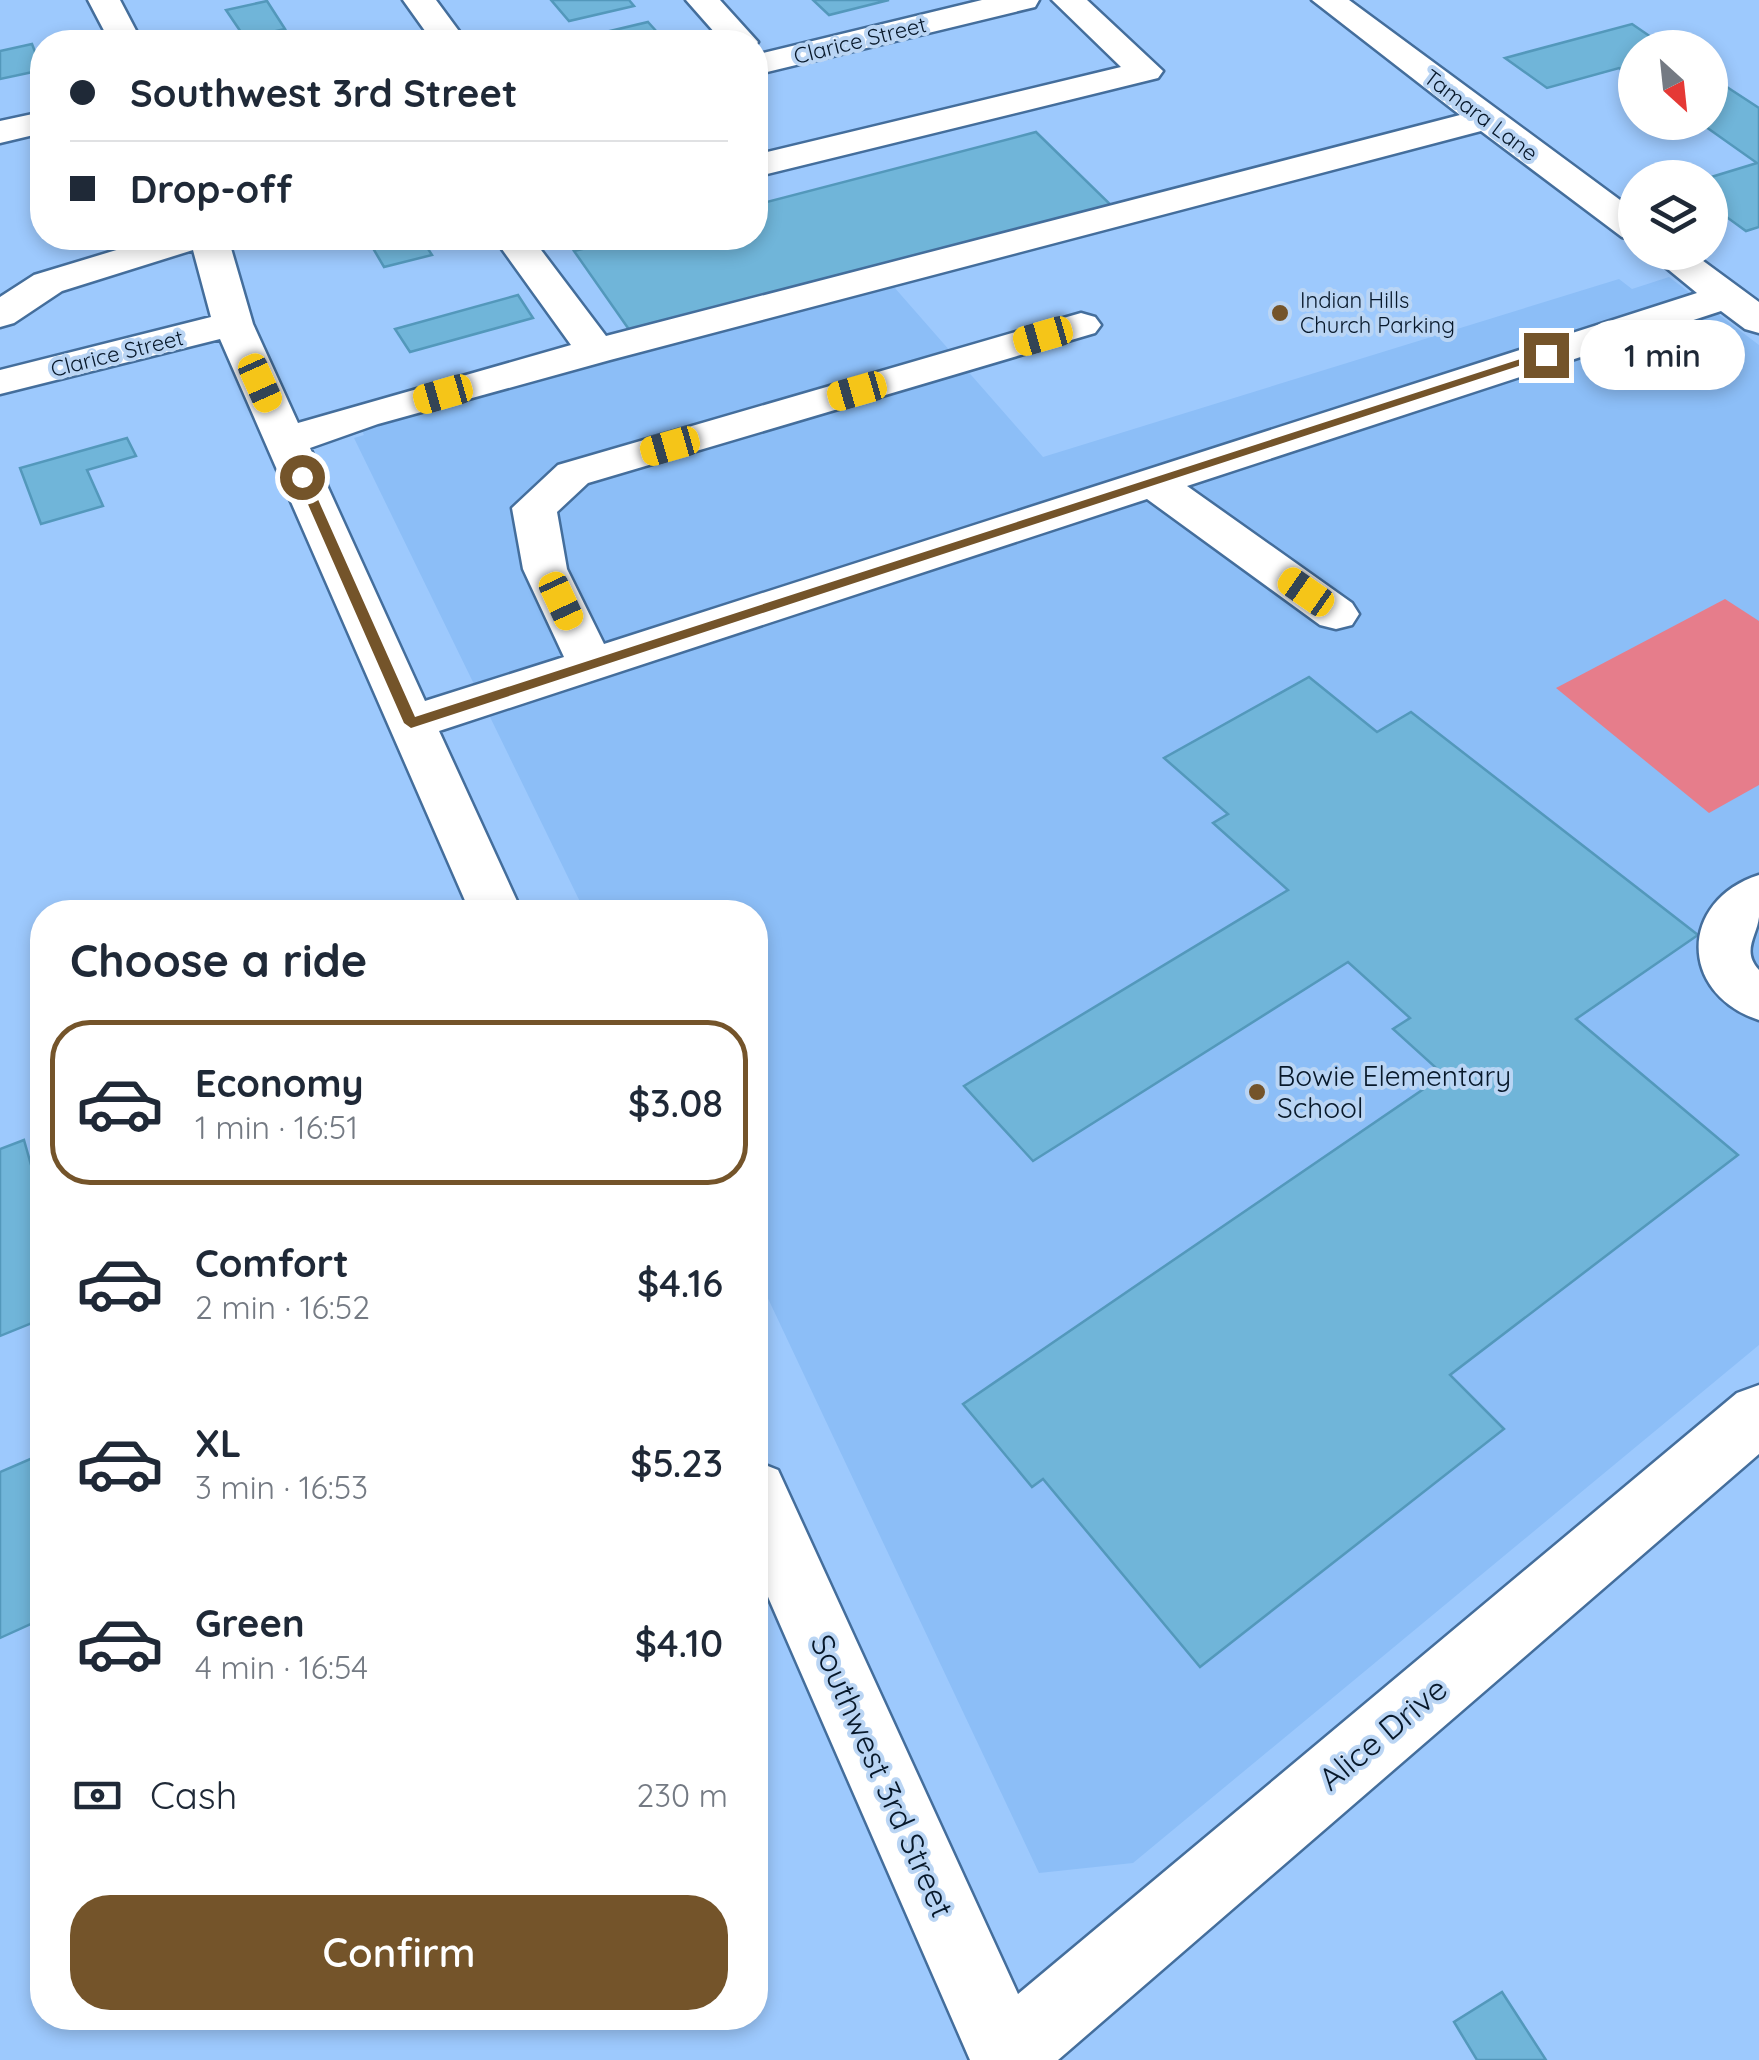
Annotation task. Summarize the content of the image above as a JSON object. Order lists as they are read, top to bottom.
{
  "streets": {
    "street": [
      "Clarice Street",
      "Tamara Lane",
      "Alice Drive",
      "Southwest 3rd Street"
    ]
  },
  "crossings": [
    ["Alice Drive", "Southwest 3rd Street"]
  ],
  "places": ["Indian Hills Church Parking", "Bowie Elementary School"],
  "north": "bottom right",
  "page": {
    "banner": ["Southwest 3rd Street", "Drop-off"],
    "bubble": "1 min",
    "heading": "Choose a ride",
    "list": [
      {
        "name": "Economy",
        "note": "1 min · 16:51",
        "value": "$3.08"
      },
      {
        "name": "Comfort",
        "note": "2 min · 16:52",
        "value": "$4.16"
      },
      {
        "name": "XL",
        "note": "3 min · 16:53",
        "value": "$5.23"
      },
      {
        "name": "Green",
        "note": "4 min · 16:54",
        "value": "$4.10"
      }
    ],
    "pay": ["Cash", "230 m"],
    "buttons": "Confirm"
  }
}
